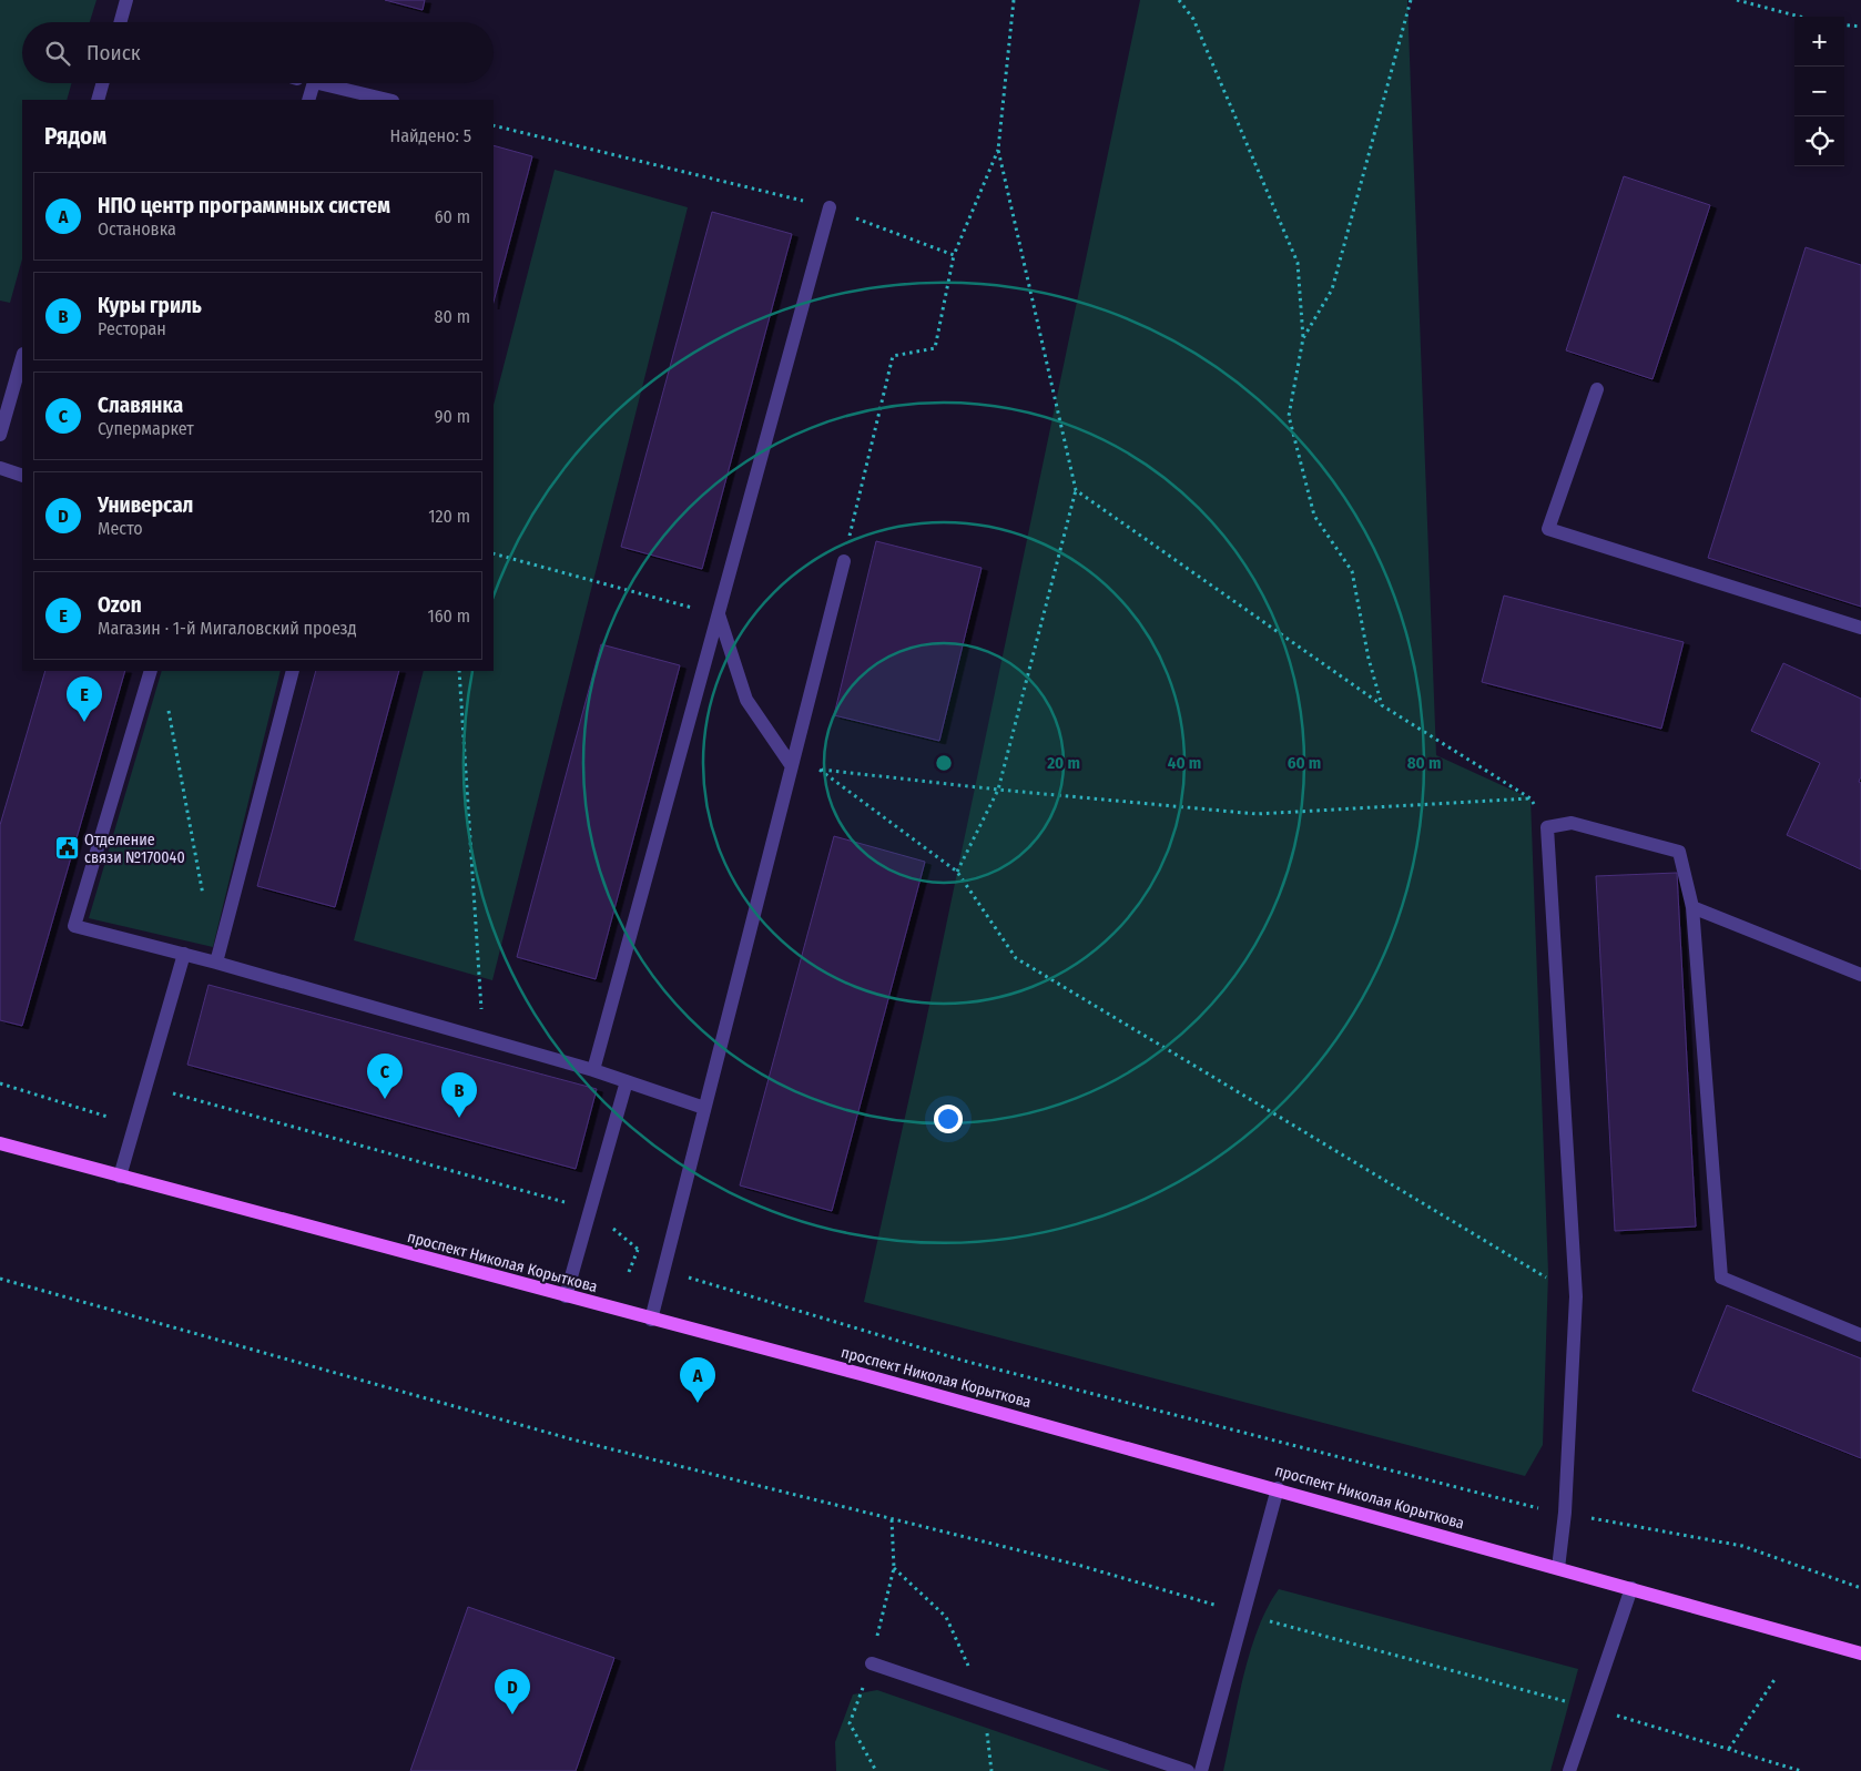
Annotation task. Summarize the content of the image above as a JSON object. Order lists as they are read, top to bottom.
{
  "streets": {
    "main road": ["проспект Николая Корыткова"]
  },
  "places": {
    "public building": ["Отделение связи №170040"]
  },
  "page": {
    "map_buttons": ["+", "−"],
    "search": "Поиск",
    "heading": ["Рядом", "Найдено: 5"],
    "list": [
      {
        "mark": "A",
        "name": "НПО центр программных систем",
        "note": "Остановка",
        "value": "60 m"
      },
      {
        "mark": "B",
        "name": "Куры гриль",
        "note": "Ресторан",
        "value": "80 m"
      },
      {
        "mark": "C",
        "name": "Славянка",
        "note": "Супермаркет",
        "value": "90 m"
      },
      {
        "mark": "D",
        "name": "Универсал",
        "note": "Место",
        "value": "120 m"
      },
      {
        "mark": "E",
        "name": "Ozon",
        "note": "Магазин · 1-й Мигаловский проезд",
        "value": "160 m"
      }
    ],
    "pins": [
      "E",
      "C",
      "B",
      "A",
      "D"
    ]
  },
  "rings": [
    "20 m",
    "40 m",
    "60 m",
    "80 m"
  ]
}
